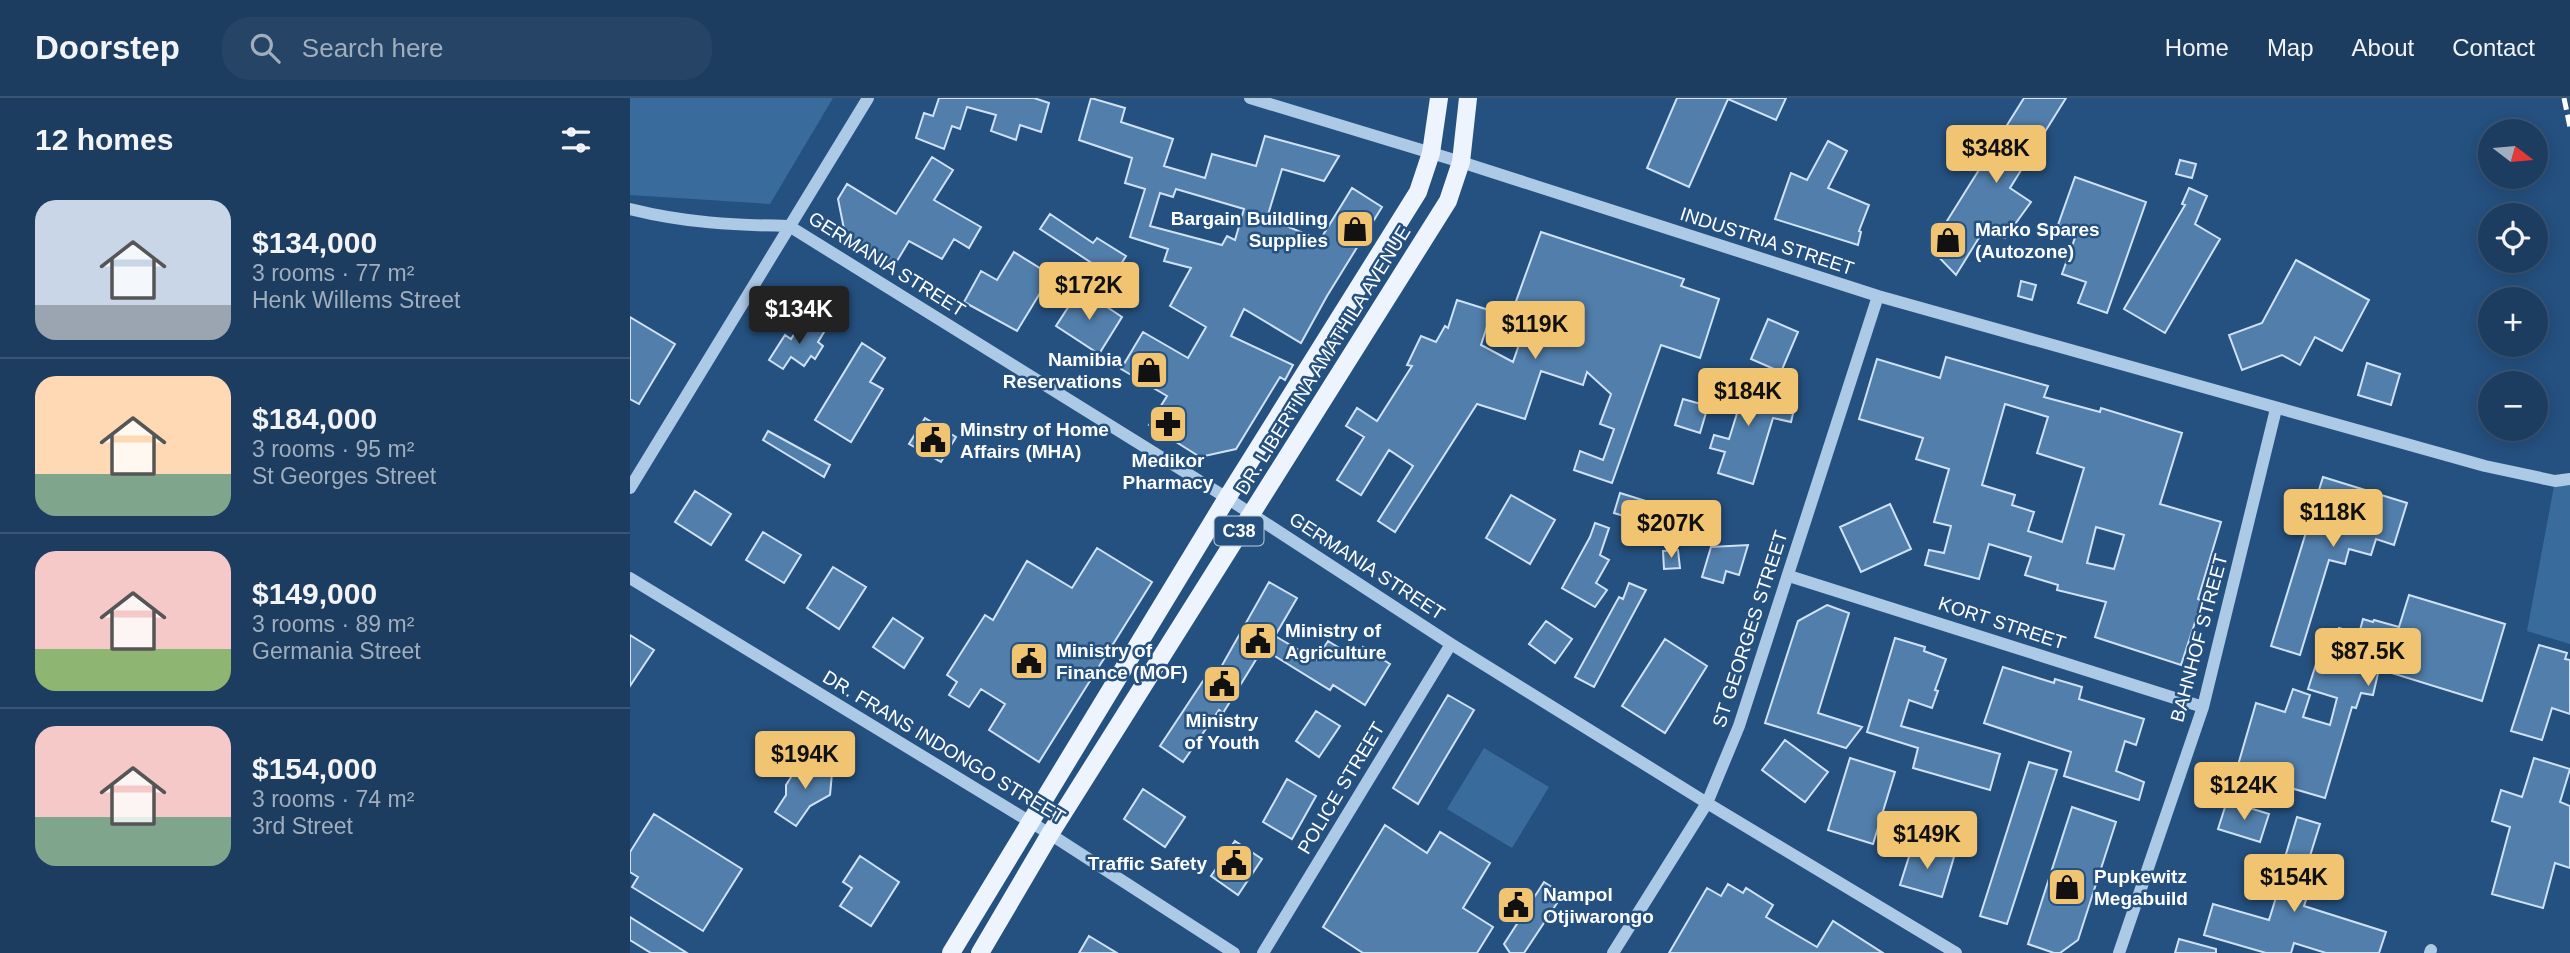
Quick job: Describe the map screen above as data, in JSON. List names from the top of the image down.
{
  "streets": {
    "main road": ["DR. LIBERTINA AMATHILA AVENUE", "C38"],
    "street": [
      "INDUSTRIA STREET",
      "GERMANIA STREET",
      "KORT STREET",
      "ST GEORGES STREET",
      "BAHNHOF STREET",
      "DR. FRANS INDONGO STREET",
      "POLICE STREET"
    ]
  },
  "crossings": [
    ["INDUSTRIA STREET", "DR. LIBERTINA AMATHILA AVENUE"],
    ["INDUSTRIA STREET", "ST GEORGES STREET"],
    ["INDUSTRIA STREET", "BAHNHOF STREET"],
    ["GERMANIA STREET", "DR. LIBERTINA AMATHILA AVENUE"],
    ["GERMANIA STREET", "ST GEORGES STREET"],
    ["GERMANIA STREET", "POLICE STREET"],
    ["DR. LIBERTINA AMATHILA AVENUE", "DR. FRANS INDONGO STREET"],
    ["KORT STREET", "ST GEORGES STREET"],
    ["KORT STREET", "BAHNHOF STREET"]
  ],
  "places": {
    "shop": [
      "Bargain Buildling Supplies",
      "Marko Spares (Autozone)",
      "Namibia Reservations",
      "Pupkewitz Megabuild"
    ],
    "pharmacy": ["Medikor Pharmacy"],
    "public building": [
      "Minstry of Home Affairs (MHA)",
      "Ministry of Agriculture",
      "Ministry of Finance (MOF)",
      "Ministry of Youth",
      "Traffic Safety",
      "Nampol Otjiwarongo"
    ]
  },
  "north": "right",
  "page": {
    "header": "Doorstep",
    "search": "Search here",
    "nav": [
      "Home",
      "Map",
      "About",
      "Contact"
    ],
    "heading": "12 homes",
    "map_buttons": ["+", "−"],
    "price": [
      "$348K",
      "$172K",
      "$134K",
      "$119K",
      "$184K",
      "$118K",
      "$207K",
      "$87.5K",
      "$194K",
      "$124K",
      "$149K",
      "$154K"
    ],
    "list": [
      {
        "name": "$134,000",
        "note": "3 rooms · 77 m² · Henk Willems Street"
      },
      {
        "name": "$184,000",
        "note": "3 rooms · 95 m² · St Georges Street"
      },
      {
        "name": "$149,000",
        "note": "3 rooms · 89 m² · Germania Street"
      },
      {
        "name": "$154,000",
        "note": "3 rooms · 74 m² · 3rd Street"
      }
    ]
  }
}
